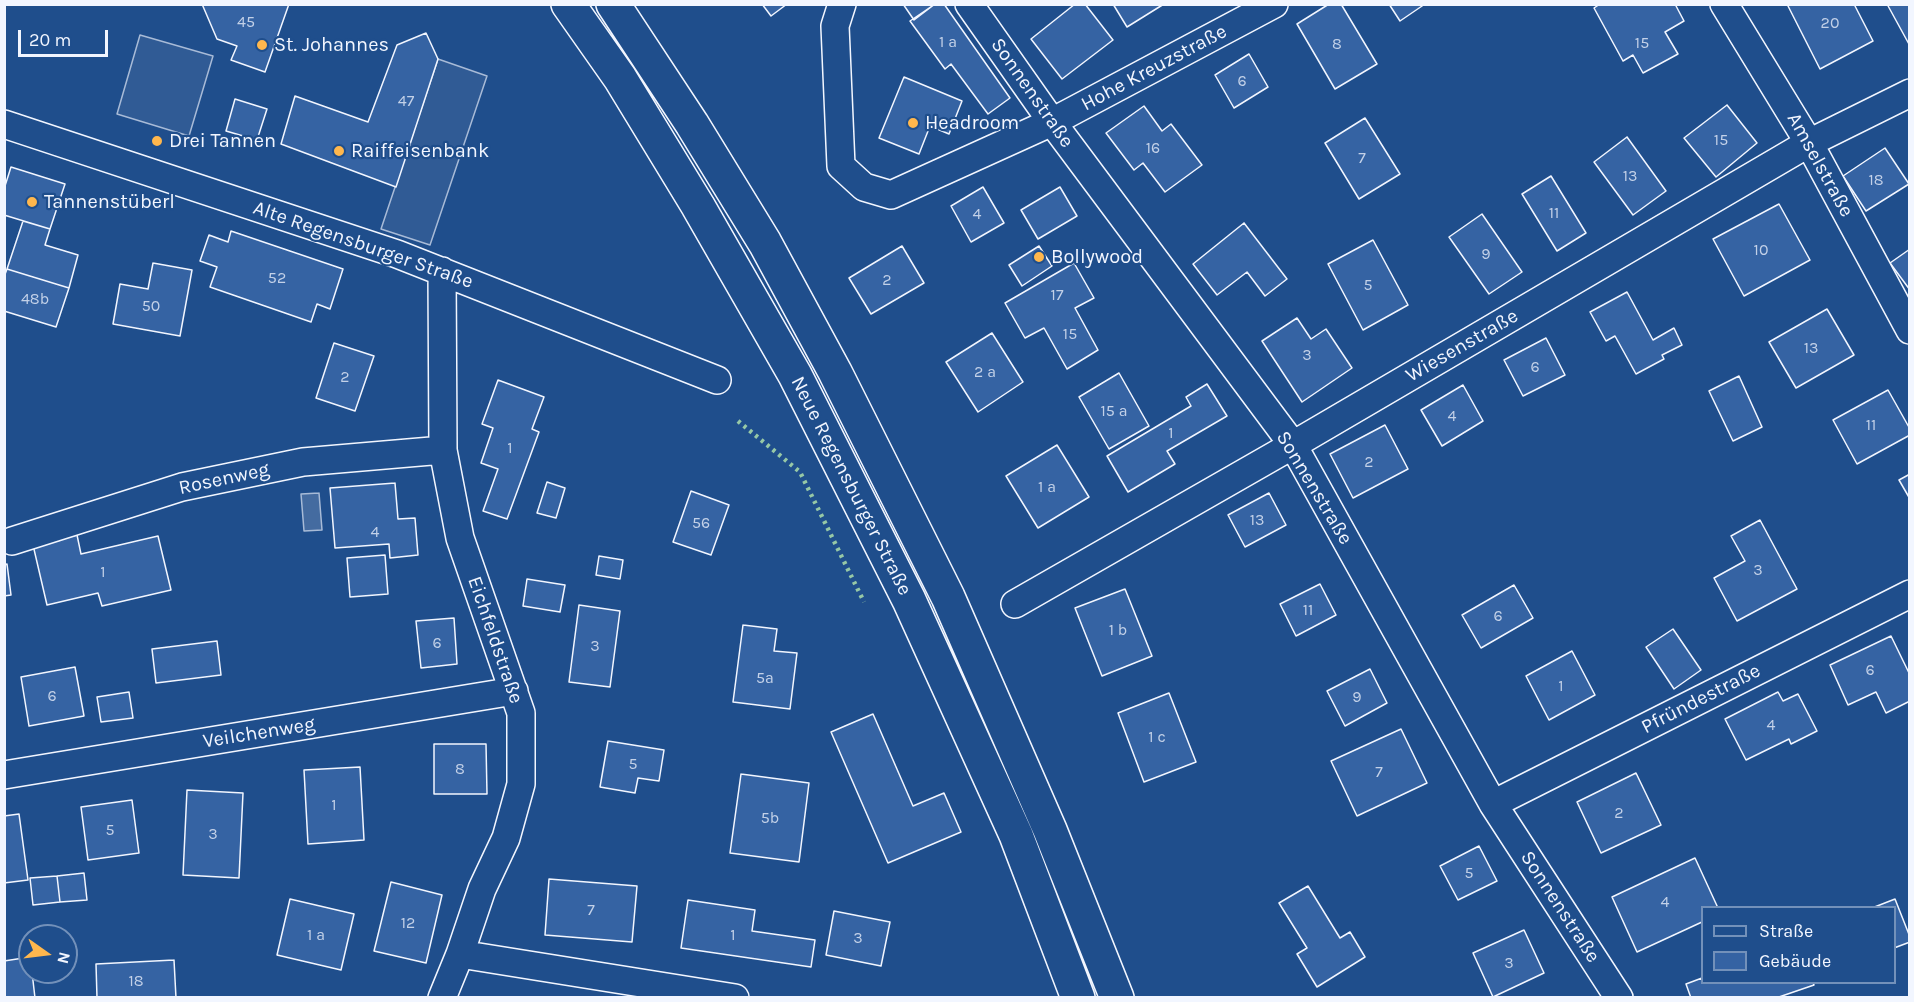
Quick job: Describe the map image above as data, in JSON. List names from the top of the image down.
{
  "streets": {
    "highway": ["Neue Regensburger Straße"],
    "street": [
      "Hohe Kreuzstraße",
      "Sonnenstraße",
      "Amselstraße",
      "Alte Regensburger Straße",
      "Wiesenstraße",
      "Rosenweg",
      "Eichfeldstraße",
      "Pfründestraße",
      "Veilchenweg"
    ]
  },
  "crossings": [
    ["Hohe Kreuzstraße", "Sonnenstraße"],
    ["Sonnenstraße", "Wiesenstraße"],
    ["Sonnenstraße", "Pfründestraße"],
    ["Amselstraße", "Wiesenstraße"],
    ["Alte Regensburger Straße", "Eichfeldstraße"],
    ["Rosenweg", "Eichfeldstraße"],
    ["Eichfeldstraße", "Veilchenweg"]
  ],
  "places": [
    "St. Johannes",
    "Headroom",
    "Drei Tannen",
    "Raiffeisenbank",
    "Tannenstüberl",
    "Bollywood"
  ],
  "house_numbers": [
    "45",
    "20",
    "1 a",
    "15",
    "8",
    "6",
    "47",
    "15",
    "16",
    "7",
    "13",
    "18",
    "11",
    "4",
    "10",
    "9",
    "52",
    "2",
    "5",
    "17",
    "48b",
    "50",
    "15",
    "13",
    "3",
    "6",
    "2 a",
    "2",
    "15 a",
    "4",
    "11",
    "1",
    "1",
    "2",
    "1 a",
    "13",
    "56",
    "4",
    "3",
    "1",
    "11",
    "6",
    "1 b",
    "6",
    "3",
    "6",
    "5a",
    "1",
    "6",
    "9",
    "4",
    "1 c",
    "5",
    "8",
    "7",
    "1",
    "2",
    "5b",
    "5",
    "3",
    "5",
    "4",
    "7",
    "12",
    "1 a",
    "1",
    "3",
    "3",
    "18"
  ],
  "legend": ["Straße", "Gebäude"],
  "scale_bar": "20 m",
  "north": "right"
}
